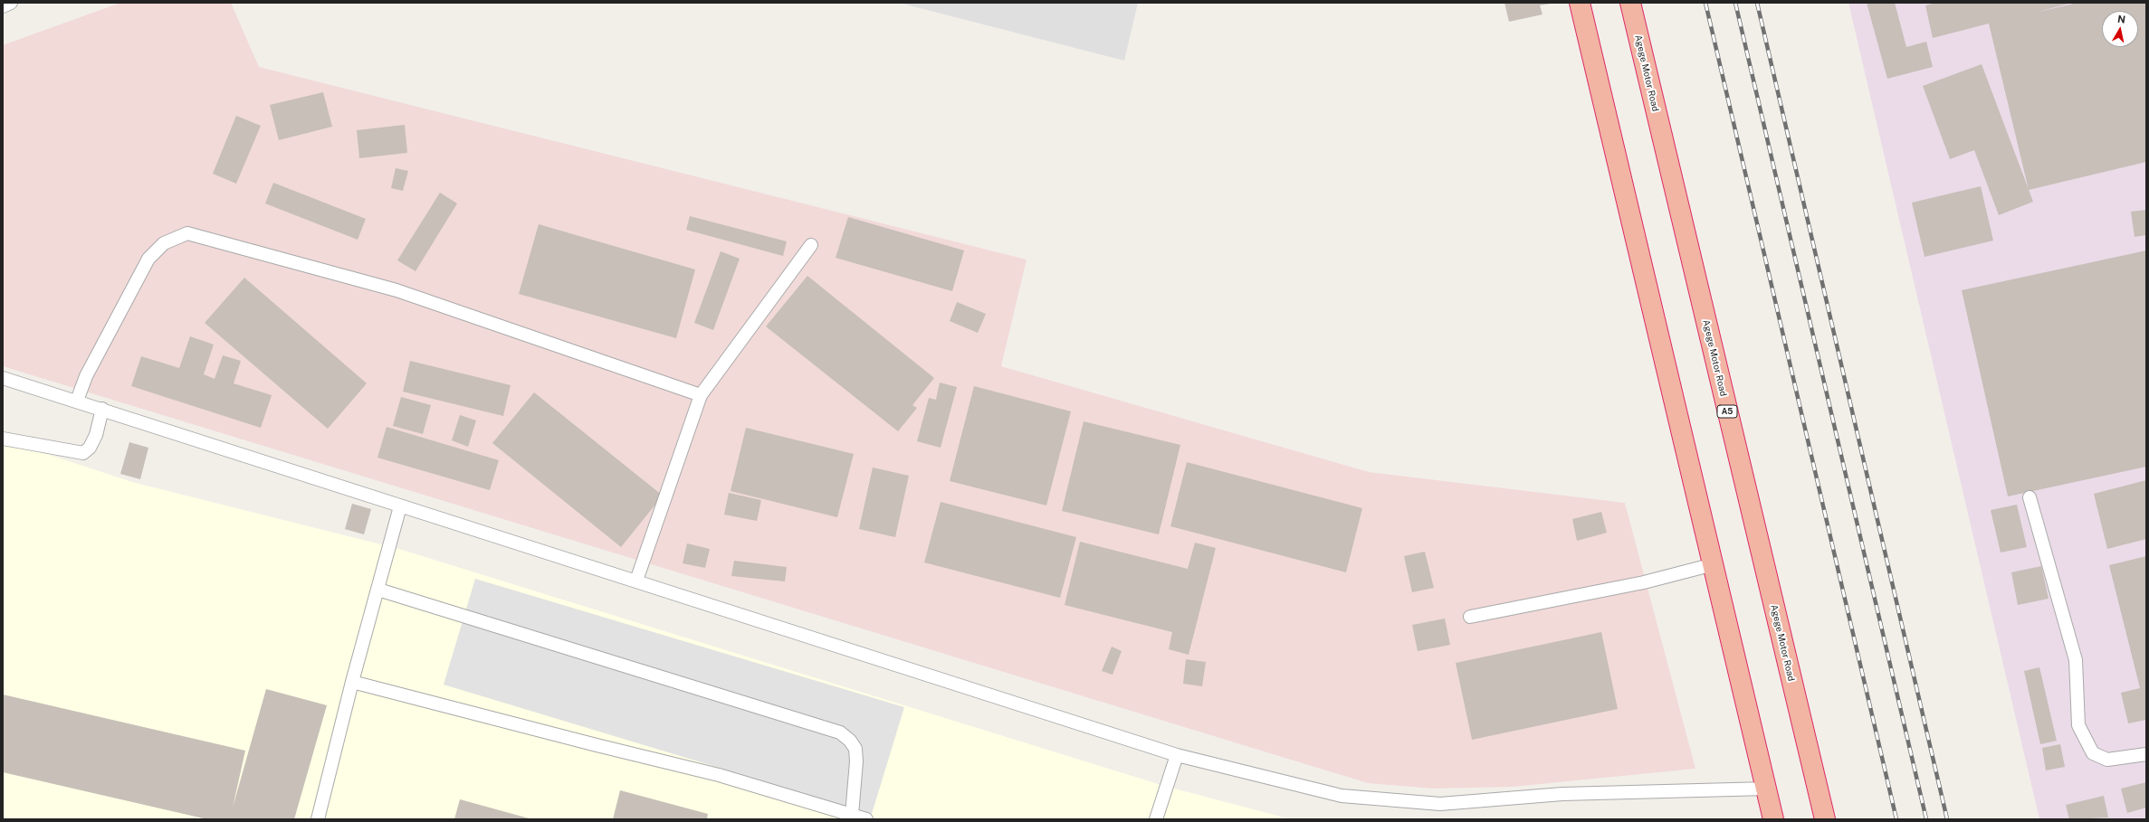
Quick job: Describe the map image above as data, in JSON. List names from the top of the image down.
{
  "streets": {
    "highway": ["Agege Motor Road", "A5"]
  },
  "north": "top"
}
